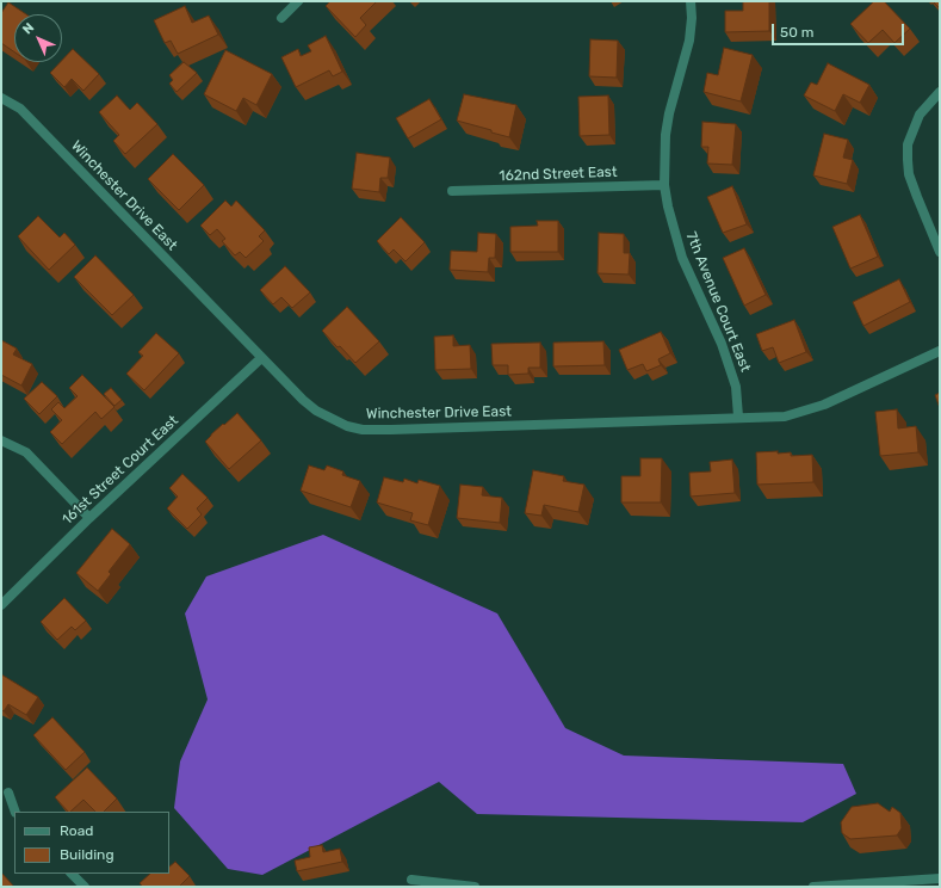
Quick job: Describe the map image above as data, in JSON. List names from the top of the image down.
{
  "streets": {
    "street": [
      "162nd Street East",
      "Winchester Drive East",
      "7th Avenue Court East",
      "161st Street Court East"
    ]
  },
  "crossings": [
    ["162nd Street East", "7th Avenue Court East"],
    ["Winchester Drive East", "7th Avenue Court East"],
    ["Winchester Drive East", "161st Street Court East"]
  ],
  "legend": ["Road", "Building"],
  "scale_bar": "50 m",
  "north": "top left"
}
